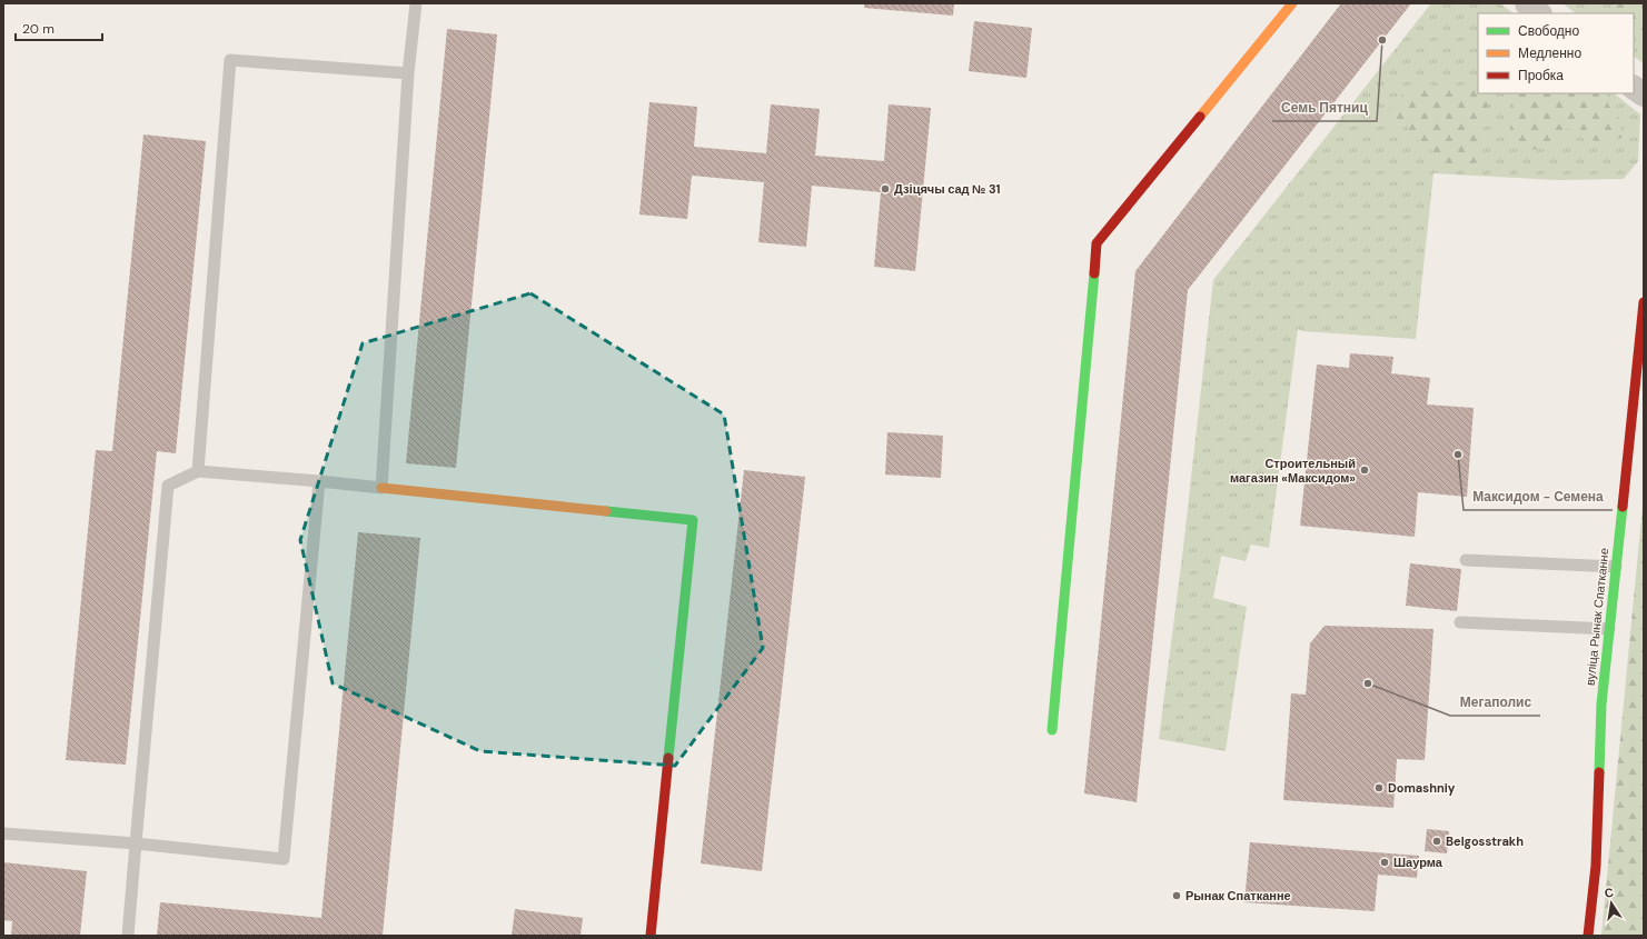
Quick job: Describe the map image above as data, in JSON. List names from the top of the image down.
{
  "streets": {
    "street": ["вуліца Рынак Спатканне"]
  },
  "places": [
    "Семь Пятниц",
    "Дзіцячы сад № 31",
    "Максидом - Семена",
    "Строительный магазин «Максидом»",
    "Мегаполис",
    "Domashniy",
    "Belgosstrakh",
    "Шаурма",
    "Рынак Спатканне"
  ],
  "legend": ["Свободно", "Медленно", "Пробка"],
  "scale_bar": "20 m",
  "north": "top"
}
